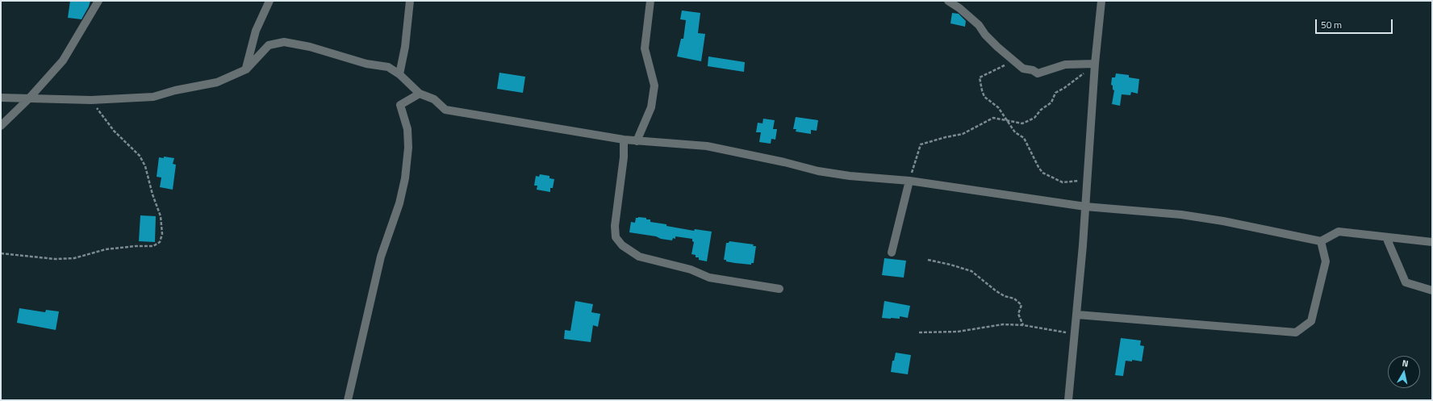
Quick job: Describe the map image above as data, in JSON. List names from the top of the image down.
{
  "scale_bar": "50 m",
  "north": "top"
}
